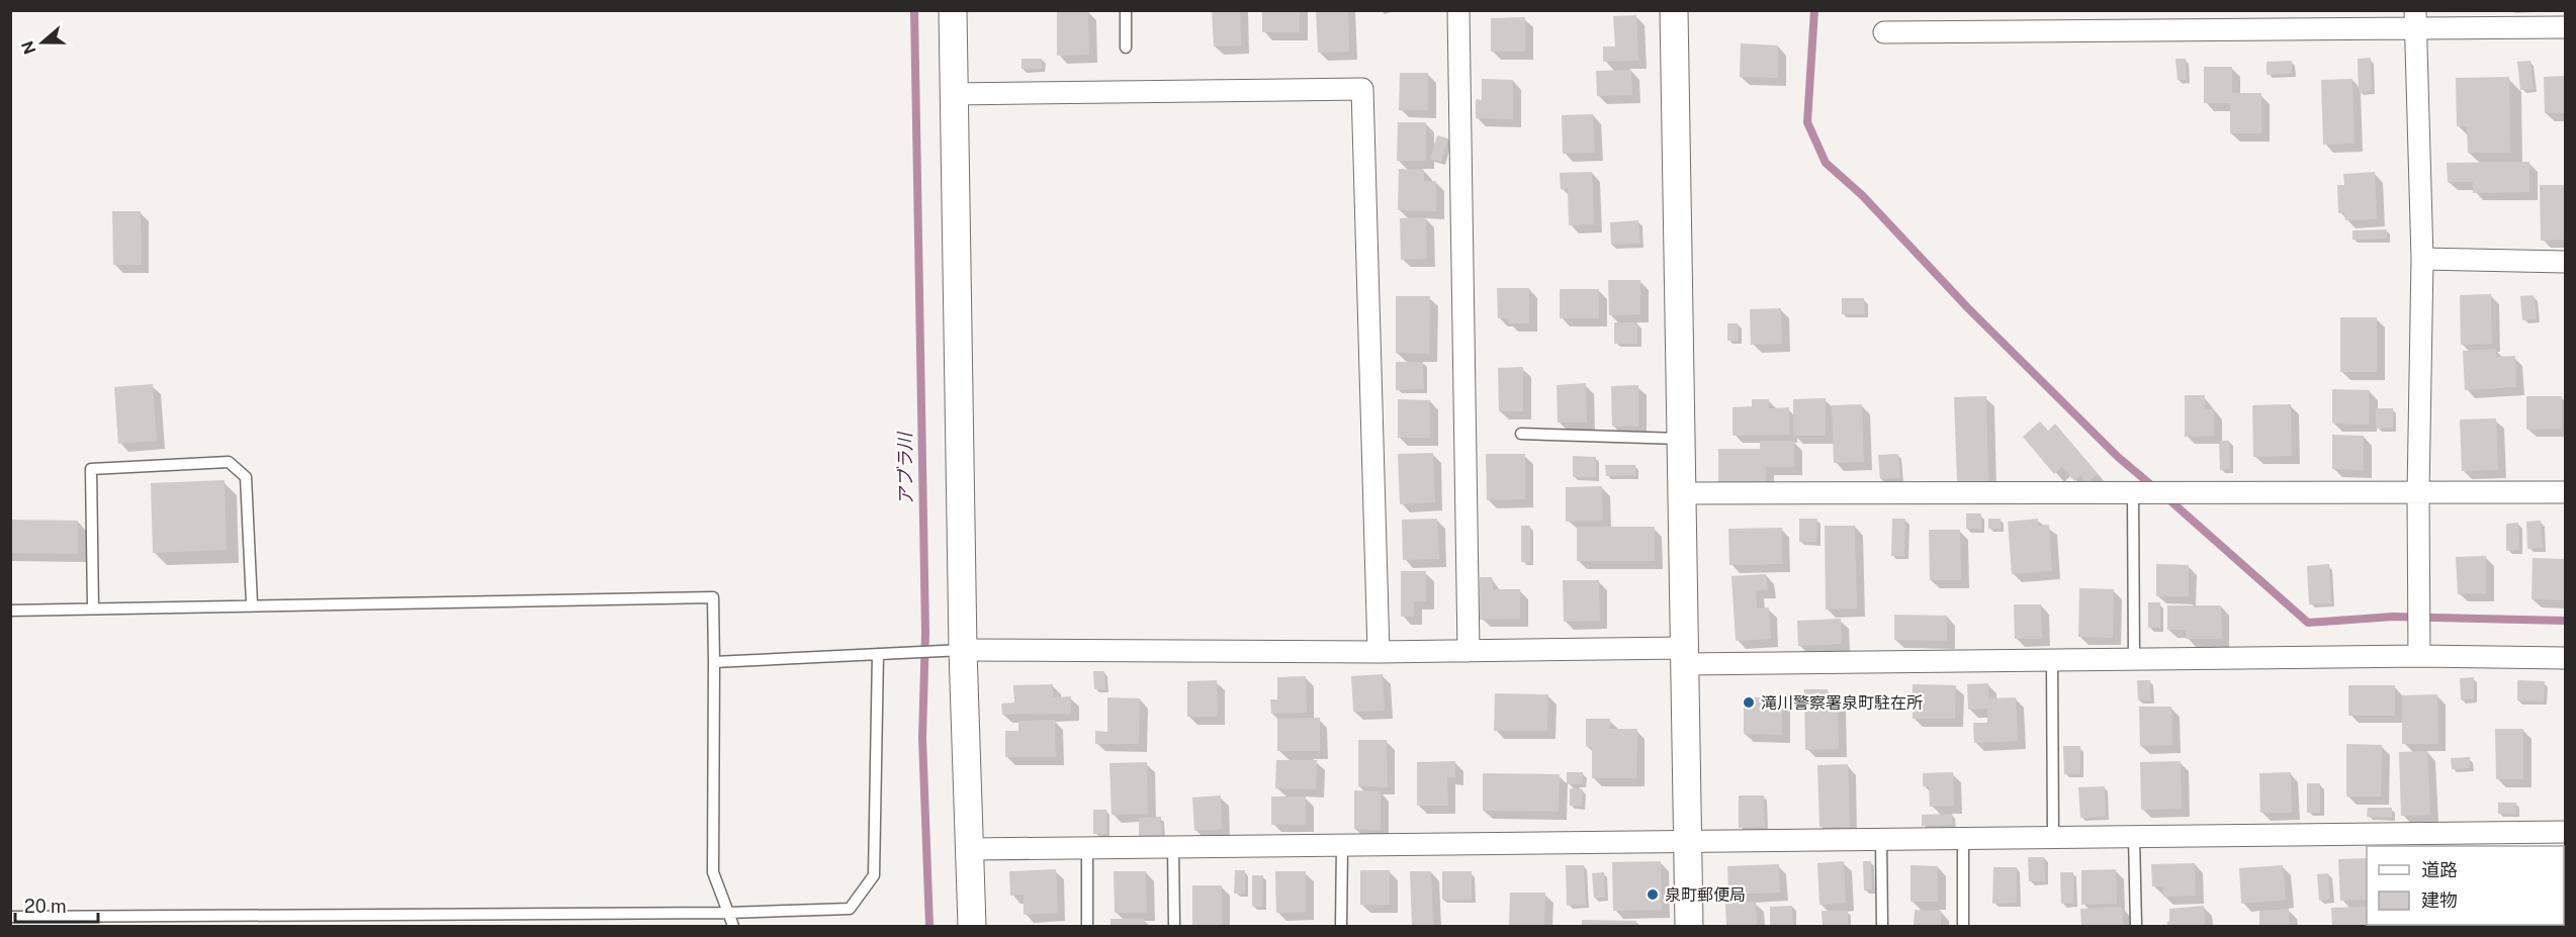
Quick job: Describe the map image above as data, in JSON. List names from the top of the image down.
{
  "water": ["アブラ川"],
  "places": ["滝川警察署泉町駐在所", "泉町郵便局"],
  "legend": ["道路", "建物"],
  "scale_bar": "20 m",
  "north": "left"
}
